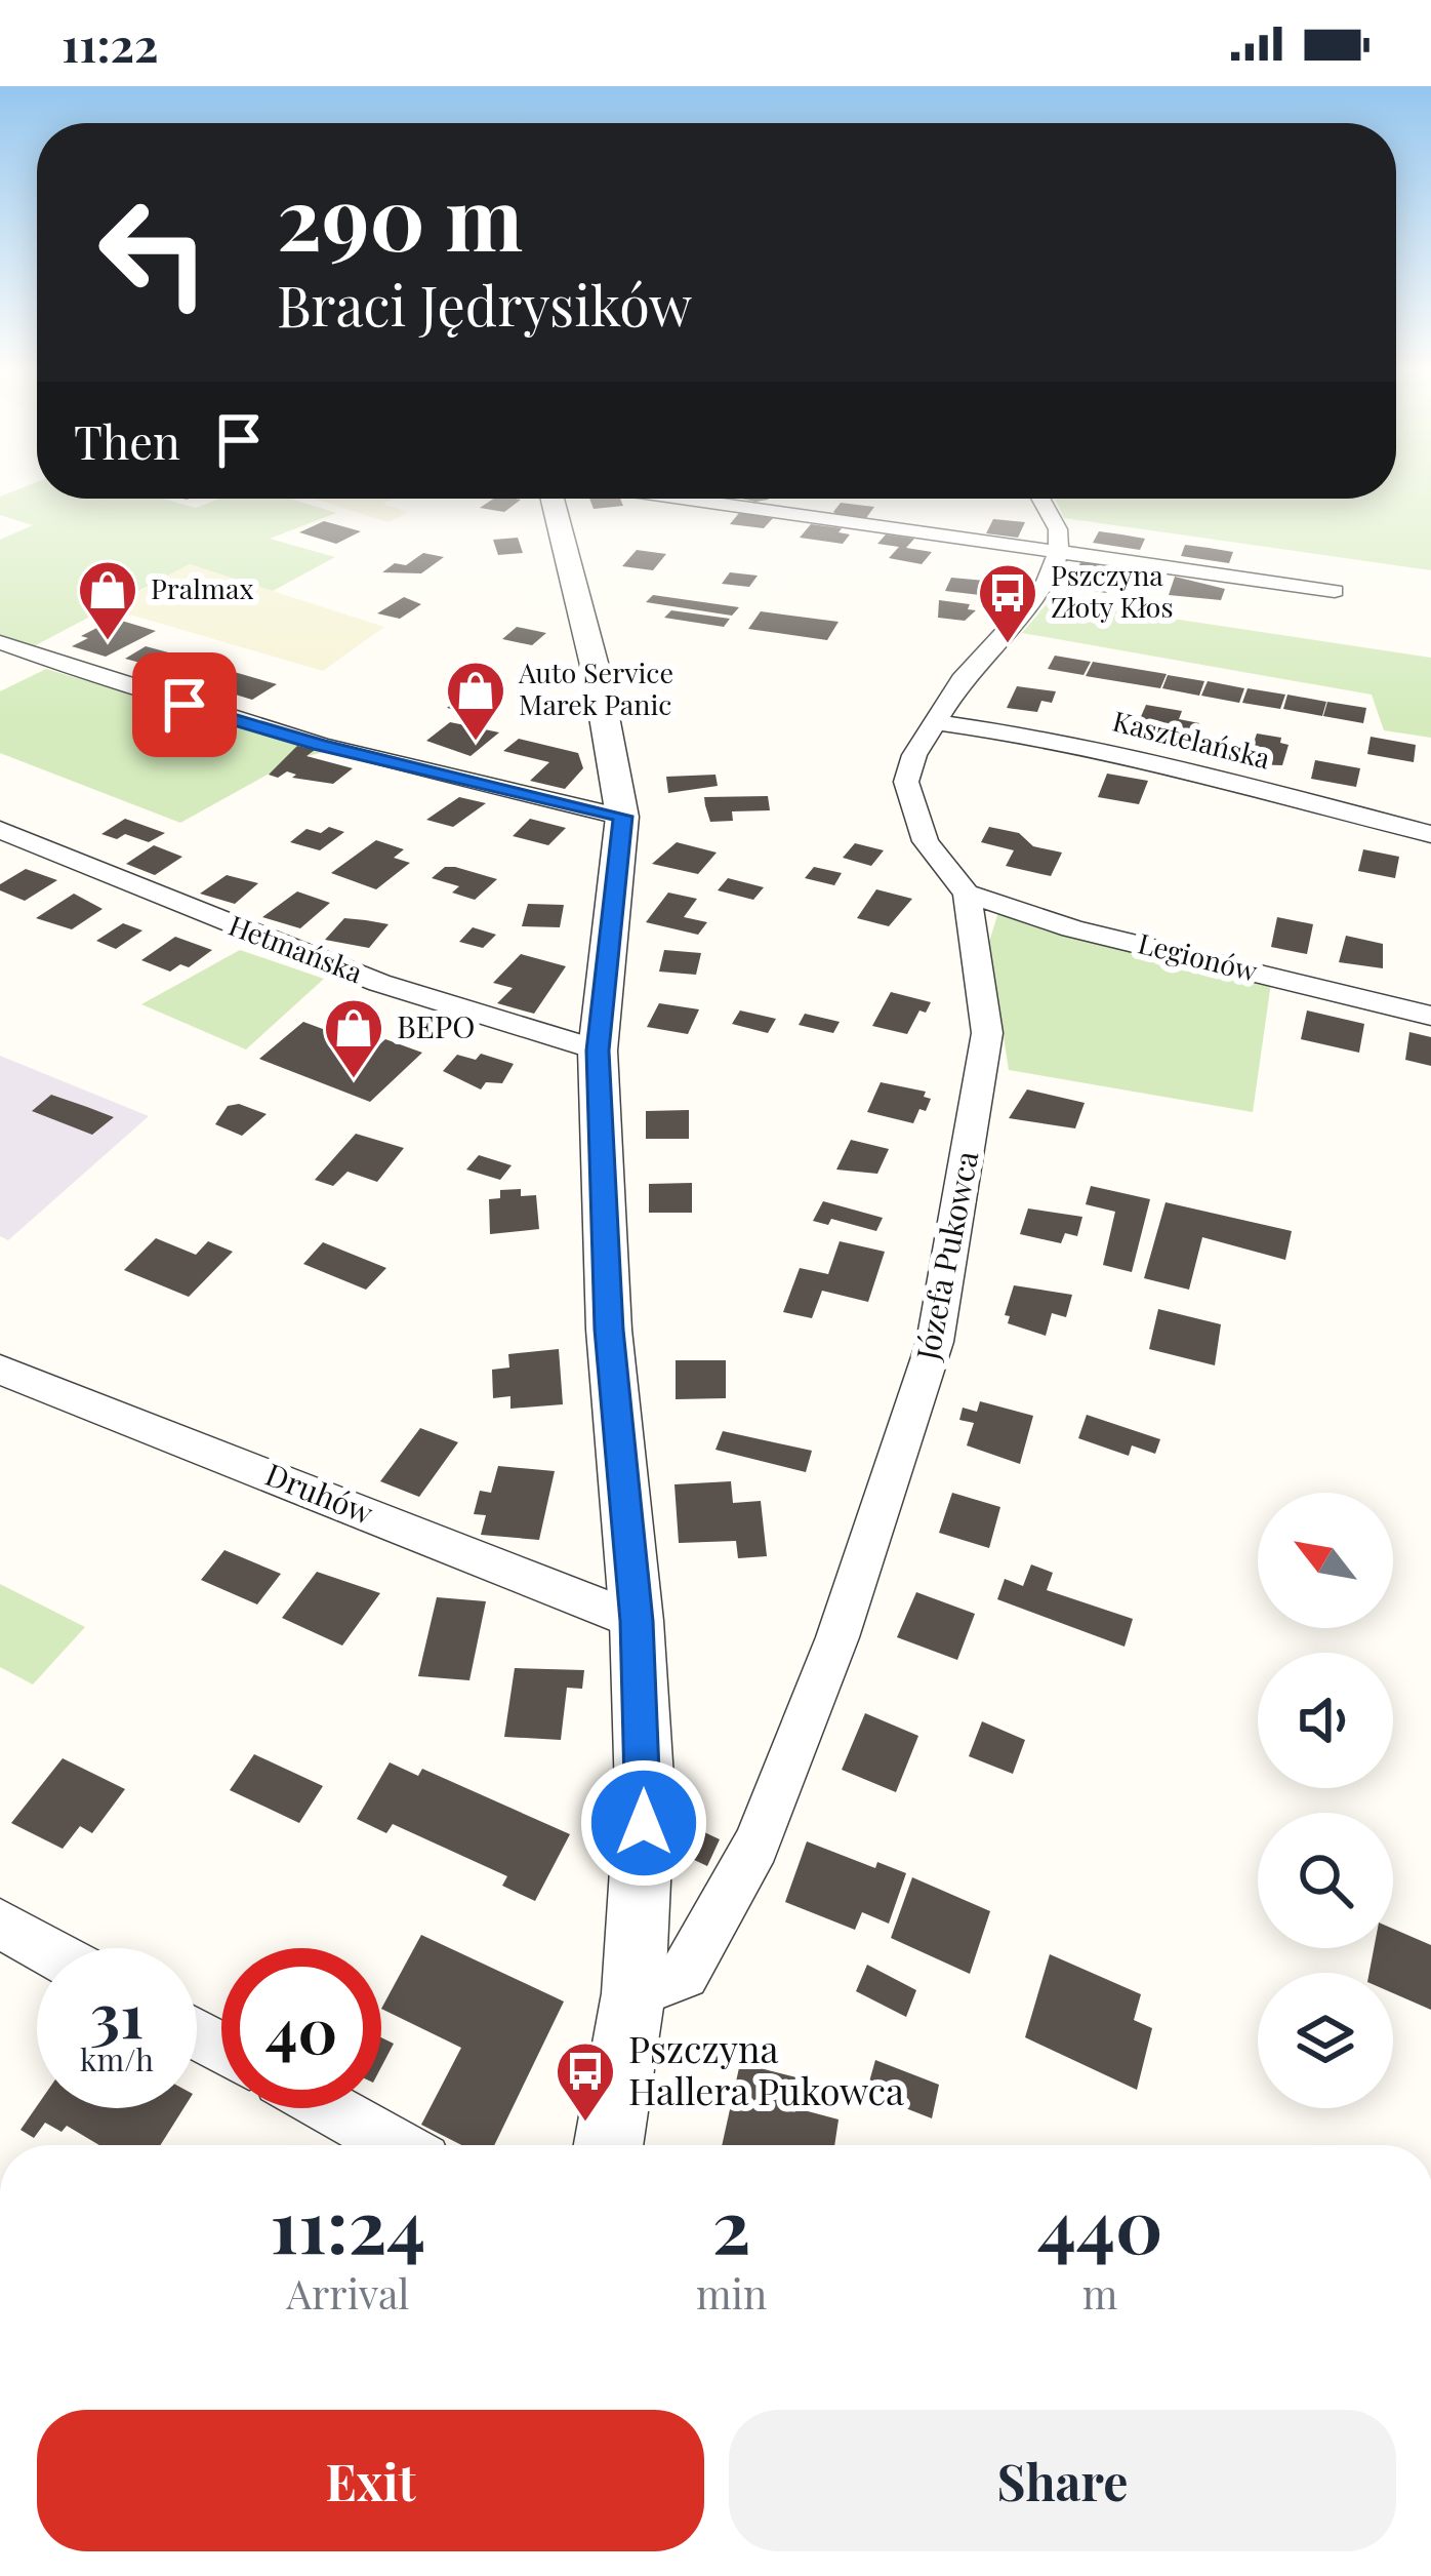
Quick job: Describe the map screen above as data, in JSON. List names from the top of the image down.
{
  "streets": {
    "street": [
      "Kasztelańska",
      "Hetmańska",
      "Legionów",
      "Józefa Pukowca",
      "Druhów"
    ]
  },
  "crossings": [
    ["Kasztelańska", "Józefa Pukowca"],
    ["Legionów", "Józefa Pukowca"]
  ],
  "places": {
    "shop": ["Pralmax", "Auto Service Marek Panic", "BEPO"],
    "bus stop": ["Pszczyna Złoty Kłos", "Pszczyna Hallera Pukowca"]
  },
  "north": "top left",
  "page": {
    "status": "11:22",
    "turn": ["290 m", "Braci Jędrysików"],
    "then": "Then",
    "speed": "31 km/h",
    "limit": "40",
    "eta": [
      "11:24",
      "Arrival",
      "2",
      "min",
      "440",
      "m"
    ],
    "buttons": ["Exit", "Share"]
  }
}
